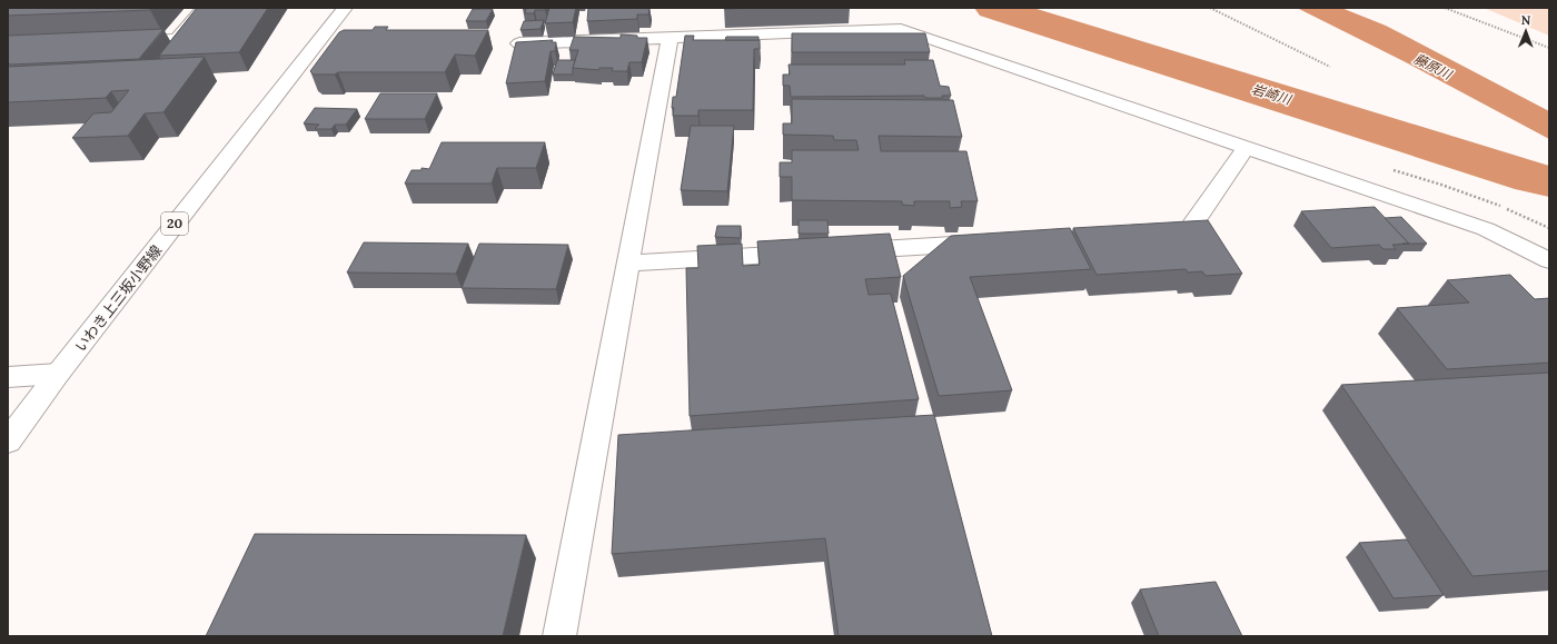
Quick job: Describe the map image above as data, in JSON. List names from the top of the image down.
{
  "streets": {
    "street": ["20", "いわき上三坂小野線"]
  },
  "water": ["藤原川", "岩崎川"],
  "north": "top"
}
